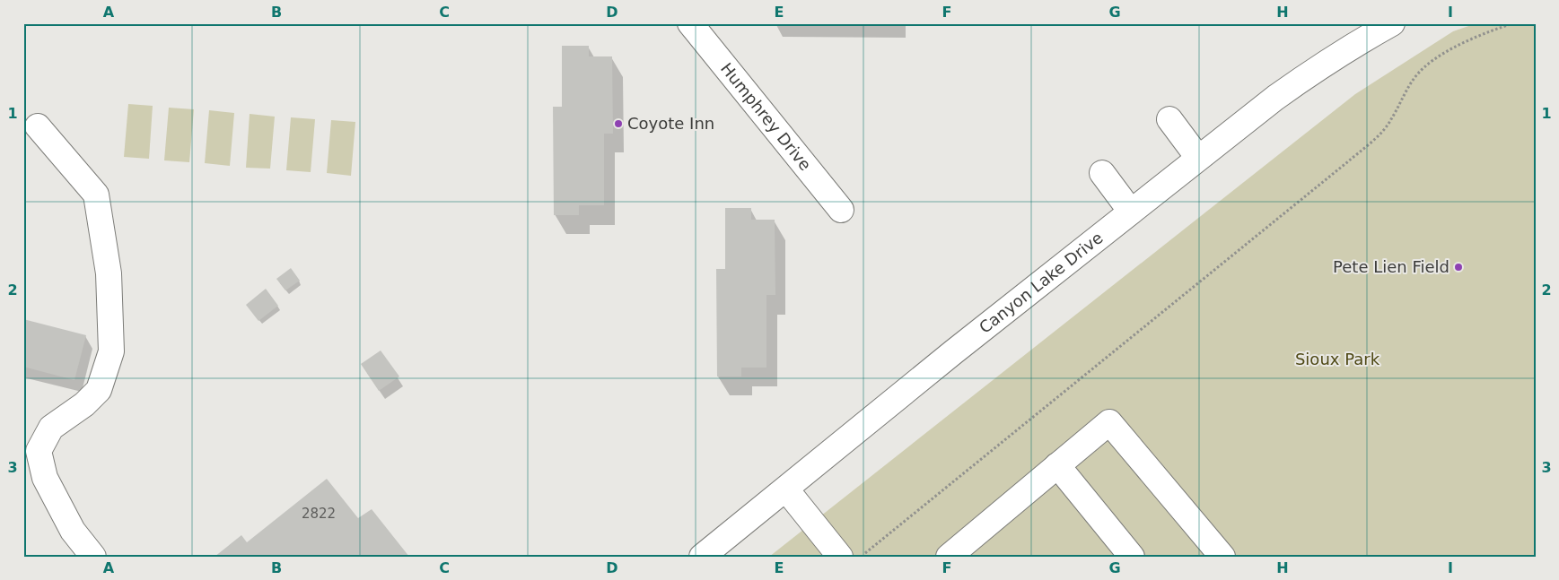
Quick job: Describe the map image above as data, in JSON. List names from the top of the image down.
{
  "streets": {
    "street": ["Humphrey Drive", "Canyon Lake Drive"]
  },
  "parks": ["Sioux Park"],
  "places": ["Coyote Inn", "Pete Lien Field"],
  "house_numbers": ["2822"],
  "grid": {
    "columns": [
      "A",
      "B",
      "C",
      "D",
      "E",
      "F",
      "G",
      "H",
      "I"
    ],
    "rows": ["1", "2", "3"]
  }
}
